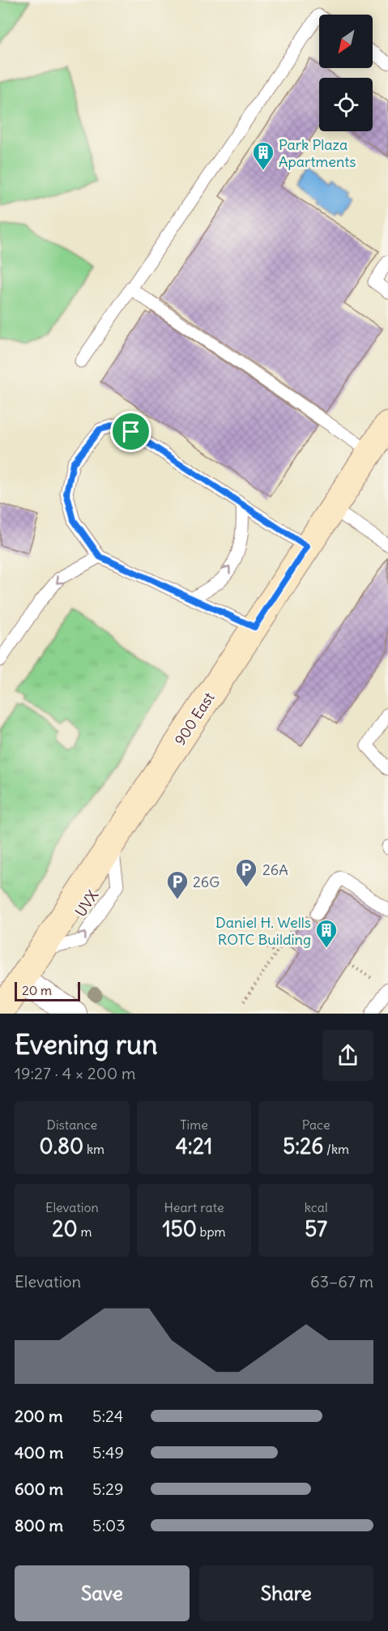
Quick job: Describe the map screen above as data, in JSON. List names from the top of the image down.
{
  "streets": {
    "main road": ["900 East"]
  },
  "places": {
    "building": ["Park Plaza Apartments", "Daniel H. Wells ROTC Building"],
    "parking": ["26A", "26G"]
  },
  "scale_bar": "20 m",
  "north": "bottom left",
  "page": {
    "scale": "20 m",
    "heading": ["Evening run", "19:27 · 4 × 200 m"],
    "stats": [
      ["Distance", "0.80 km"],
      ["Time", "4:21"],
      ["Pace", "5:26 /km"],
      ["Elevation", "20 m"],
      ["Heart rate", "150 bpm"],
      ["kcal", "57"]
    ],
    "chart": ["Elevation", "63–67 m"],
    "list": [
      {
        "name": "200 m",
        "note": "5:24"
      },
      {
        "name": "400 m",
        "note": "5:49"
      },
      {
        "name": "600 m",
        "note": "5:29"
      },
      {
        "name": "800 m",
        "note": "5:03"
      }
    ],
    "buttons": ["Save", "Share"]
  }
}
